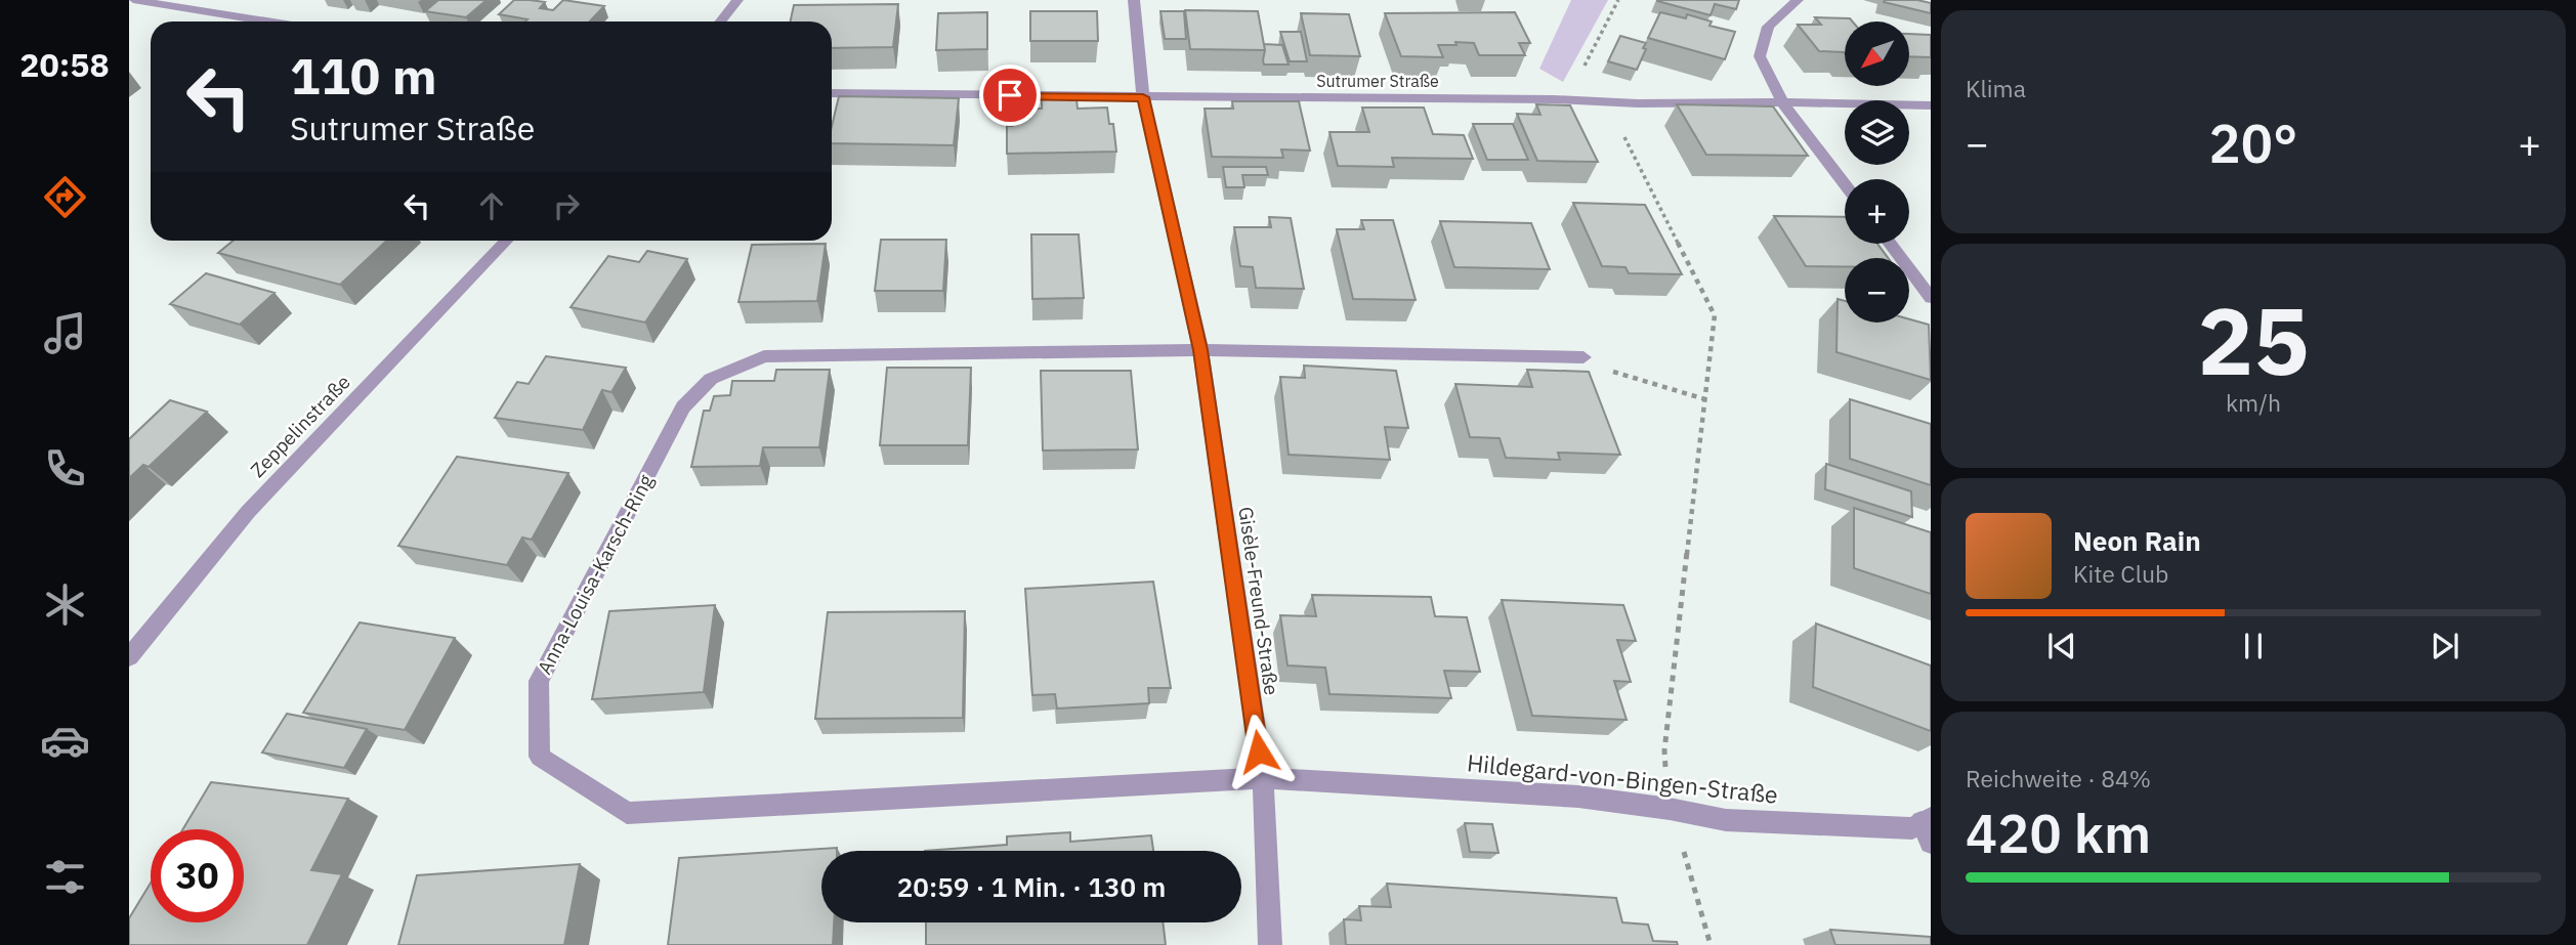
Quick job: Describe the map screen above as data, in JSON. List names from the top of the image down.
{
  "streets": {
    "street": [
      "Sutrumer Straße",
      "Zeppelinstraße",
      "Anna-Louisa-Karsch-Ring",
      "Gisèle-Freund-Straße",
      "Hildegard-von-Bingen-Straße"
    ]
  },
  "crossings": [
    ["Sutrumer Straße", "Gisèle-Freund-Straße"],
    ["Anna-Louisa-Karsch-Ring", "Gisèle-Freund-Straße"],
    ["Anna-Louisa-Karsch-Ring", "Hildegard-von-Bingen-Straße"],
    ["Gisèle-Freund-Straße", "Hildegard-von-Bingen-Straße"]
  ],
  "north": "bottom left",
  "page": {
    "tabs": "20:58",
    "tile": [
      "Klima",
      ["25", "km/h"],
      ["Reichweite · 84%", "420 km"]
    ],
    "map_buttons": ["+", "−"],
    "turn": ["110 m", "Sutrumer Straße"],
    "heat": ["−", "20°", "+"],
    "song": ["Neon Rain", "Kite Club"],
    "limit": "30",
    "trip": "20:59 · 1 Min. · 130 m"
  }
}
